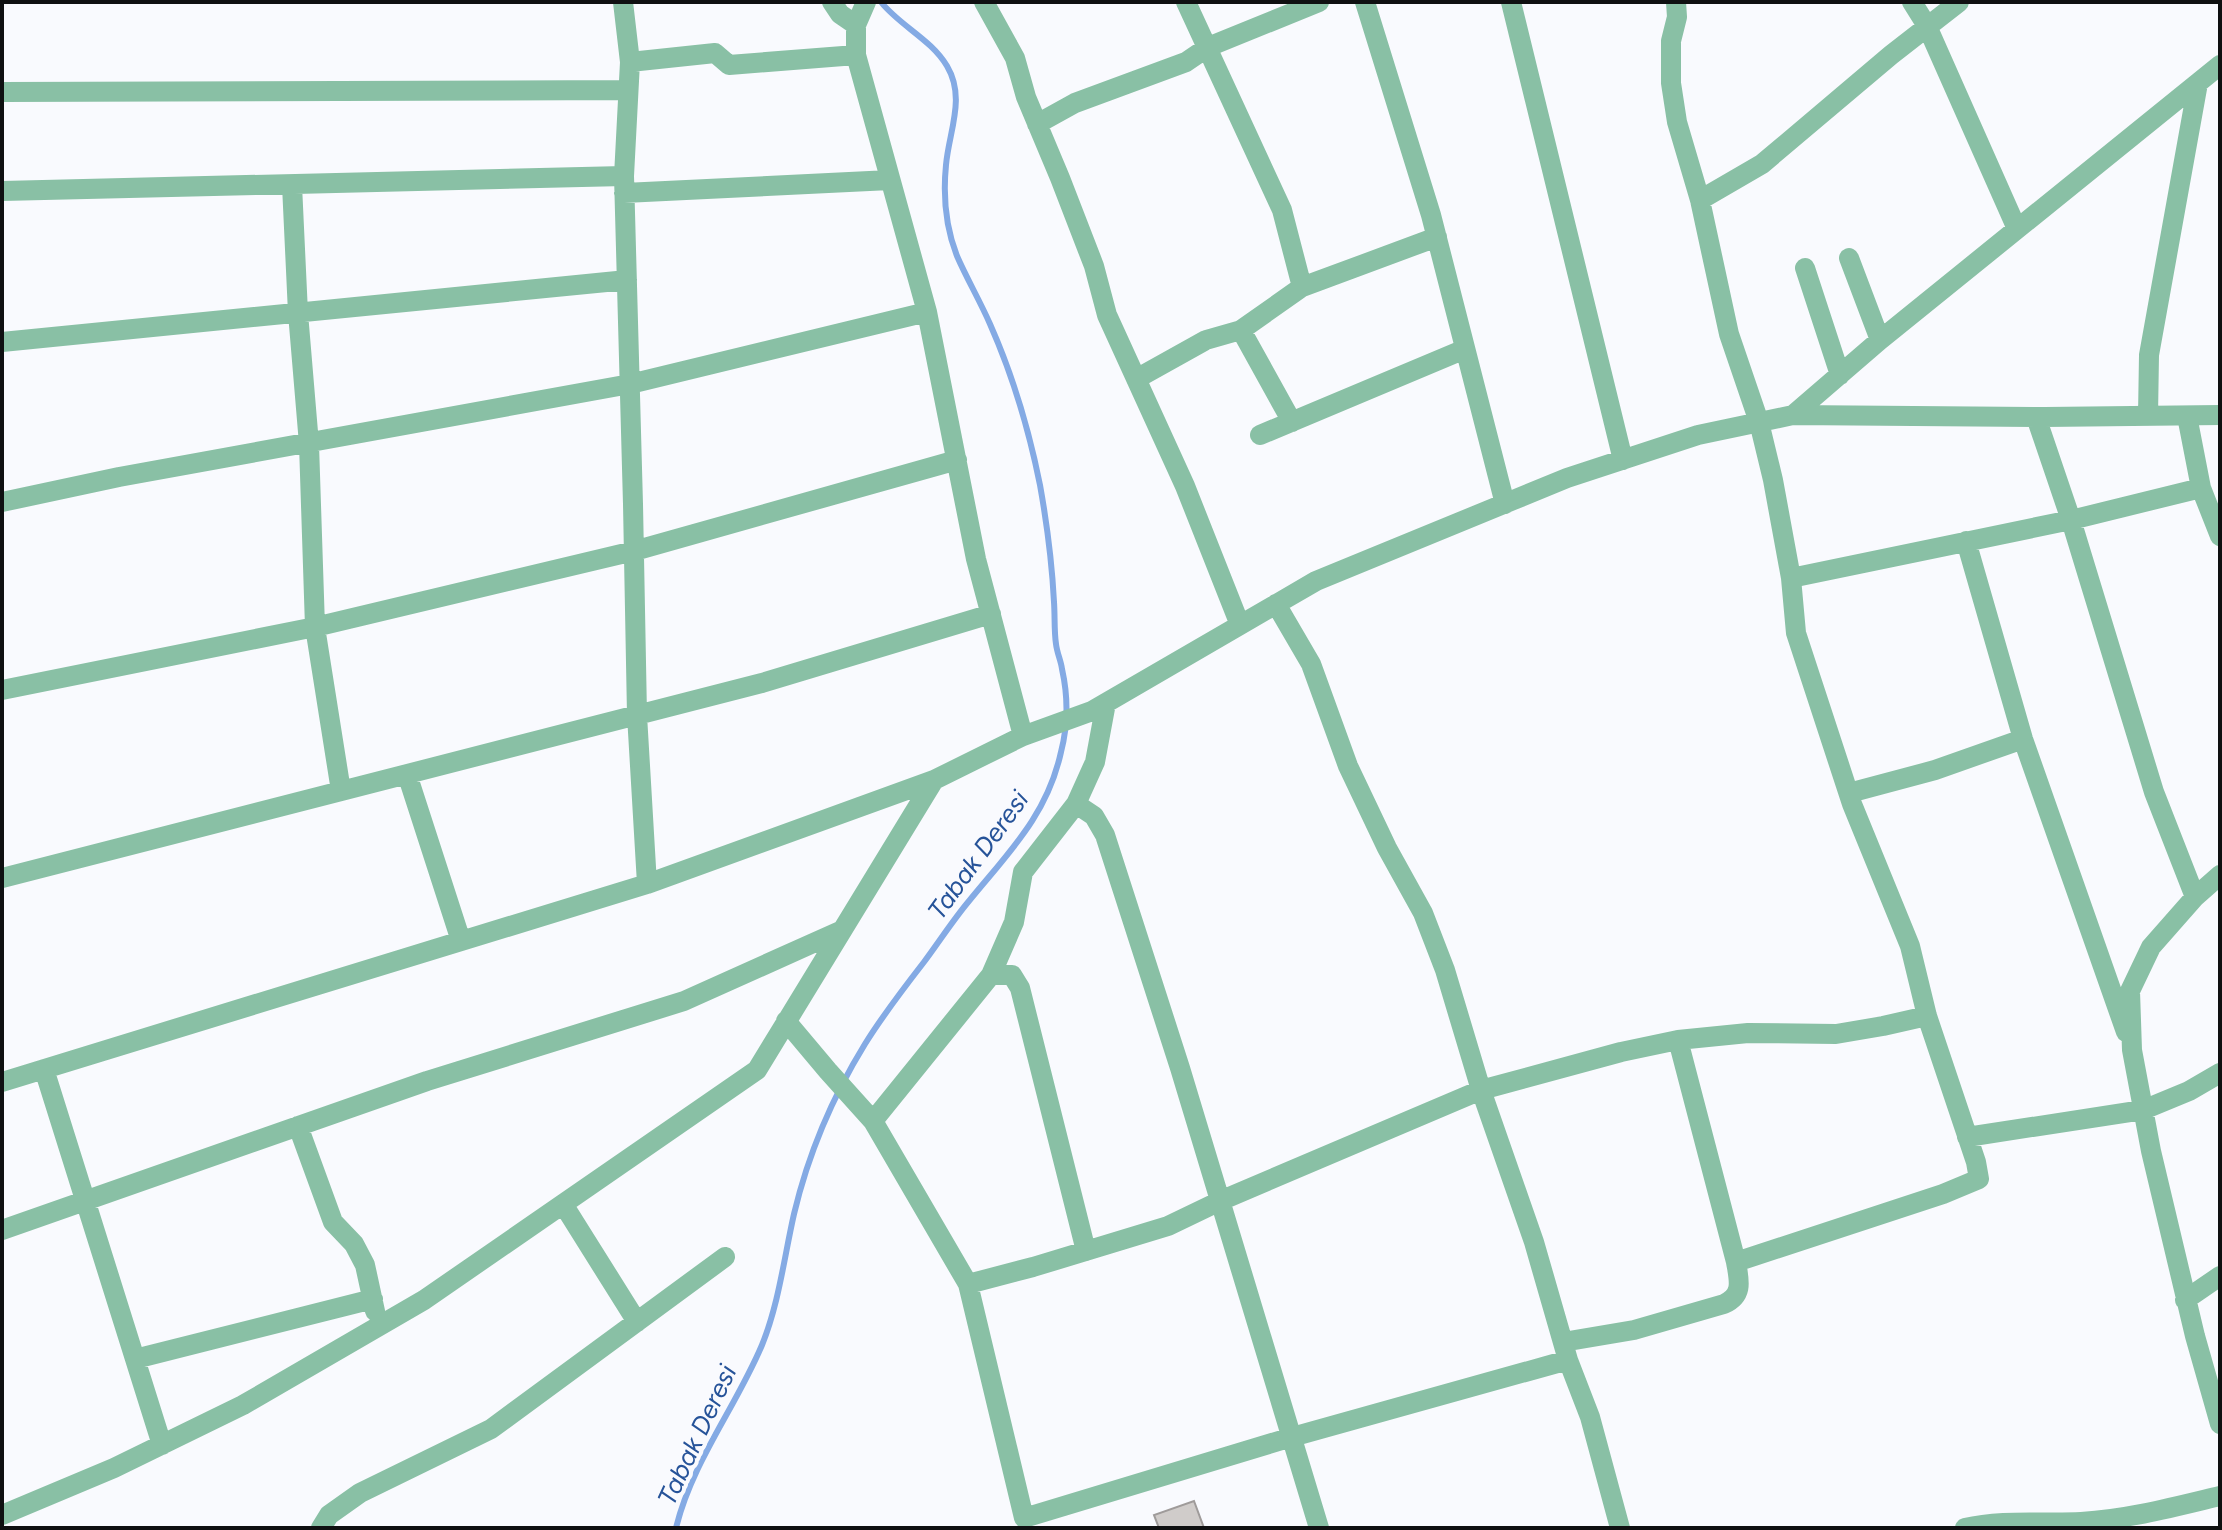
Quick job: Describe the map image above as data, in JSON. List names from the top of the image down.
{
  "water": ["Tabak Deresi"]
}
